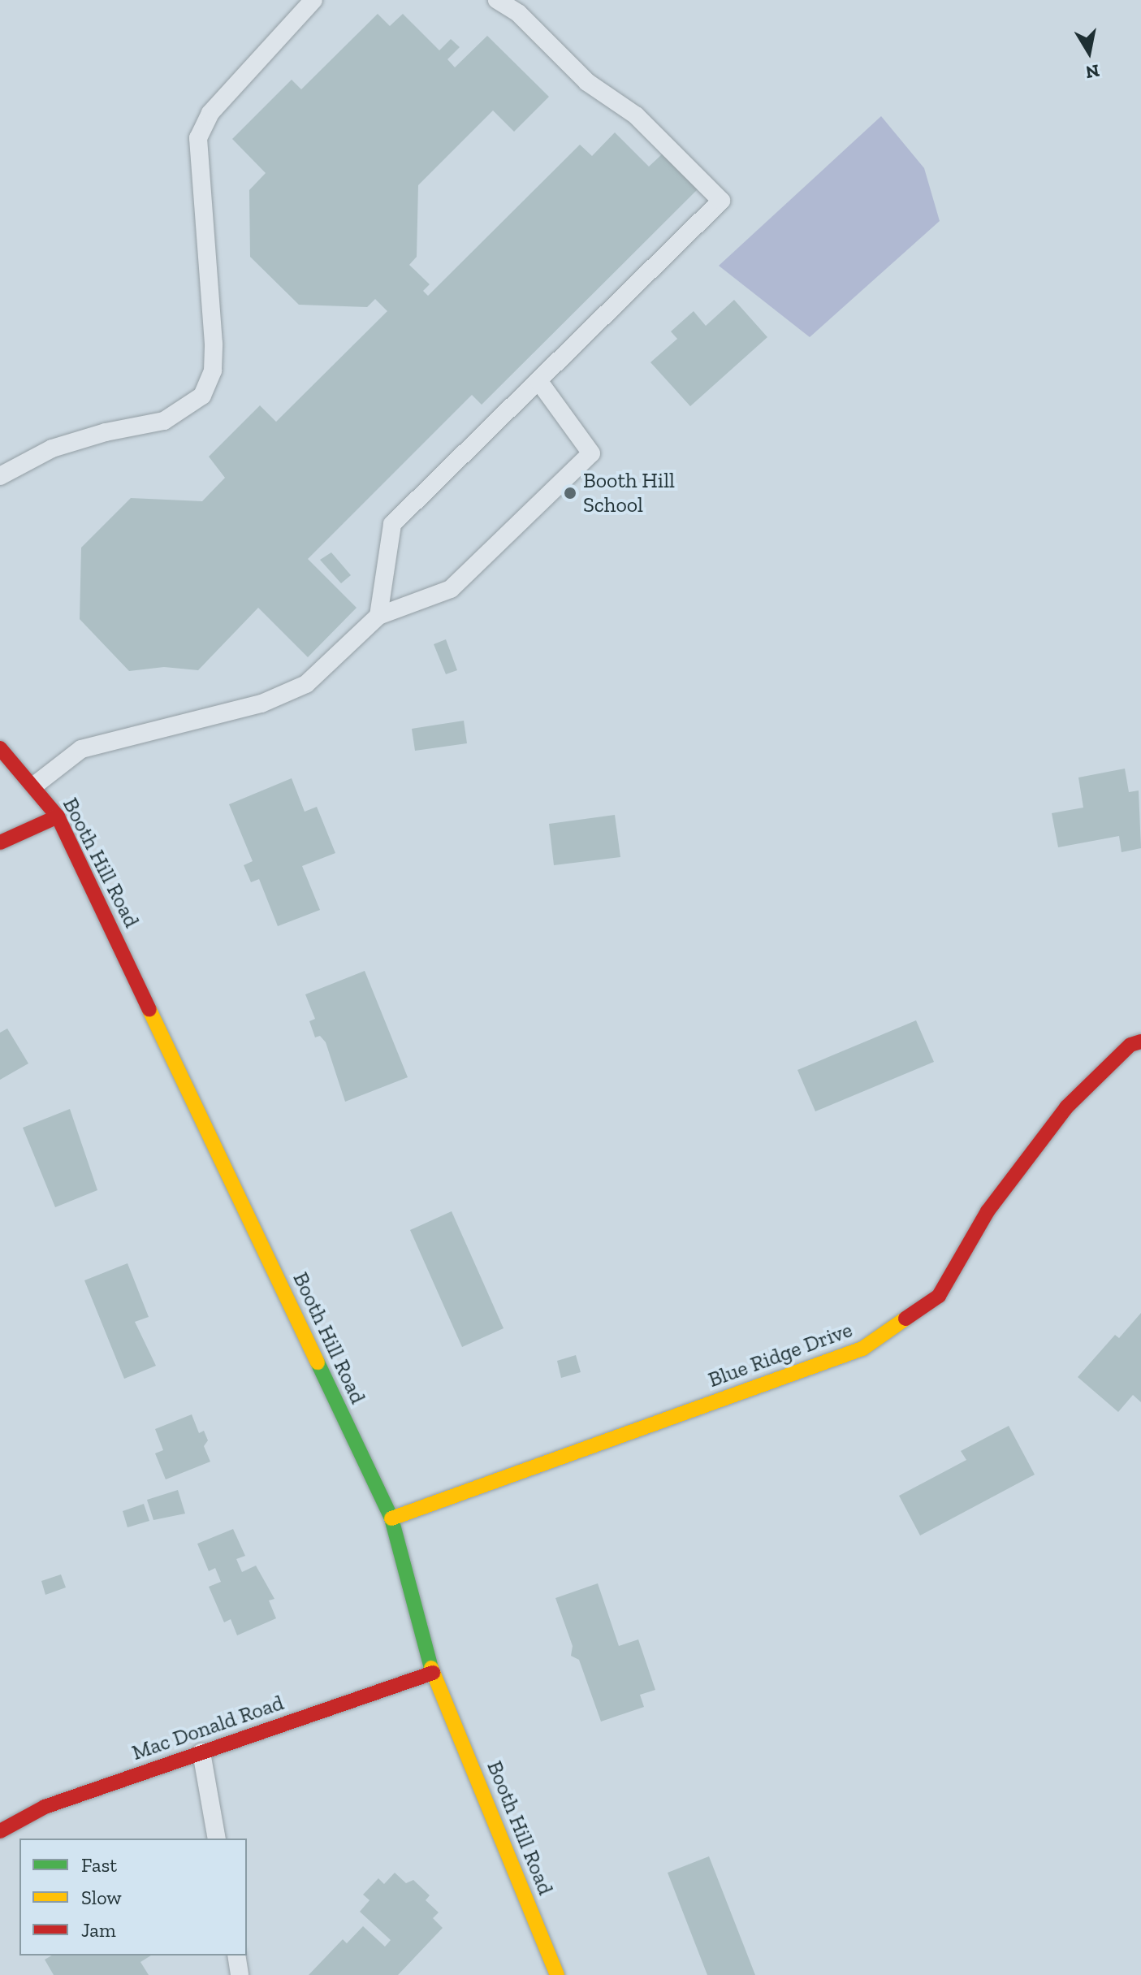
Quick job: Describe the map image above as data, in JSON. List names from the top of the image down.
{
  "streets": {
    "street": ["Booth Hill Road", "Blue Ridge Drive", "Mac Donald Road"]
  },
  "crossings": [
    ["Booth Hill Road", "Blue Ridge Drive"],
    ["Booth Hill Road", "Mac Donald Road"]
  ],
  "places": ["Booth Hill School"],
  "legend": ["Fast", "Slow", "Jam"],
  "north": "bottom"
}
